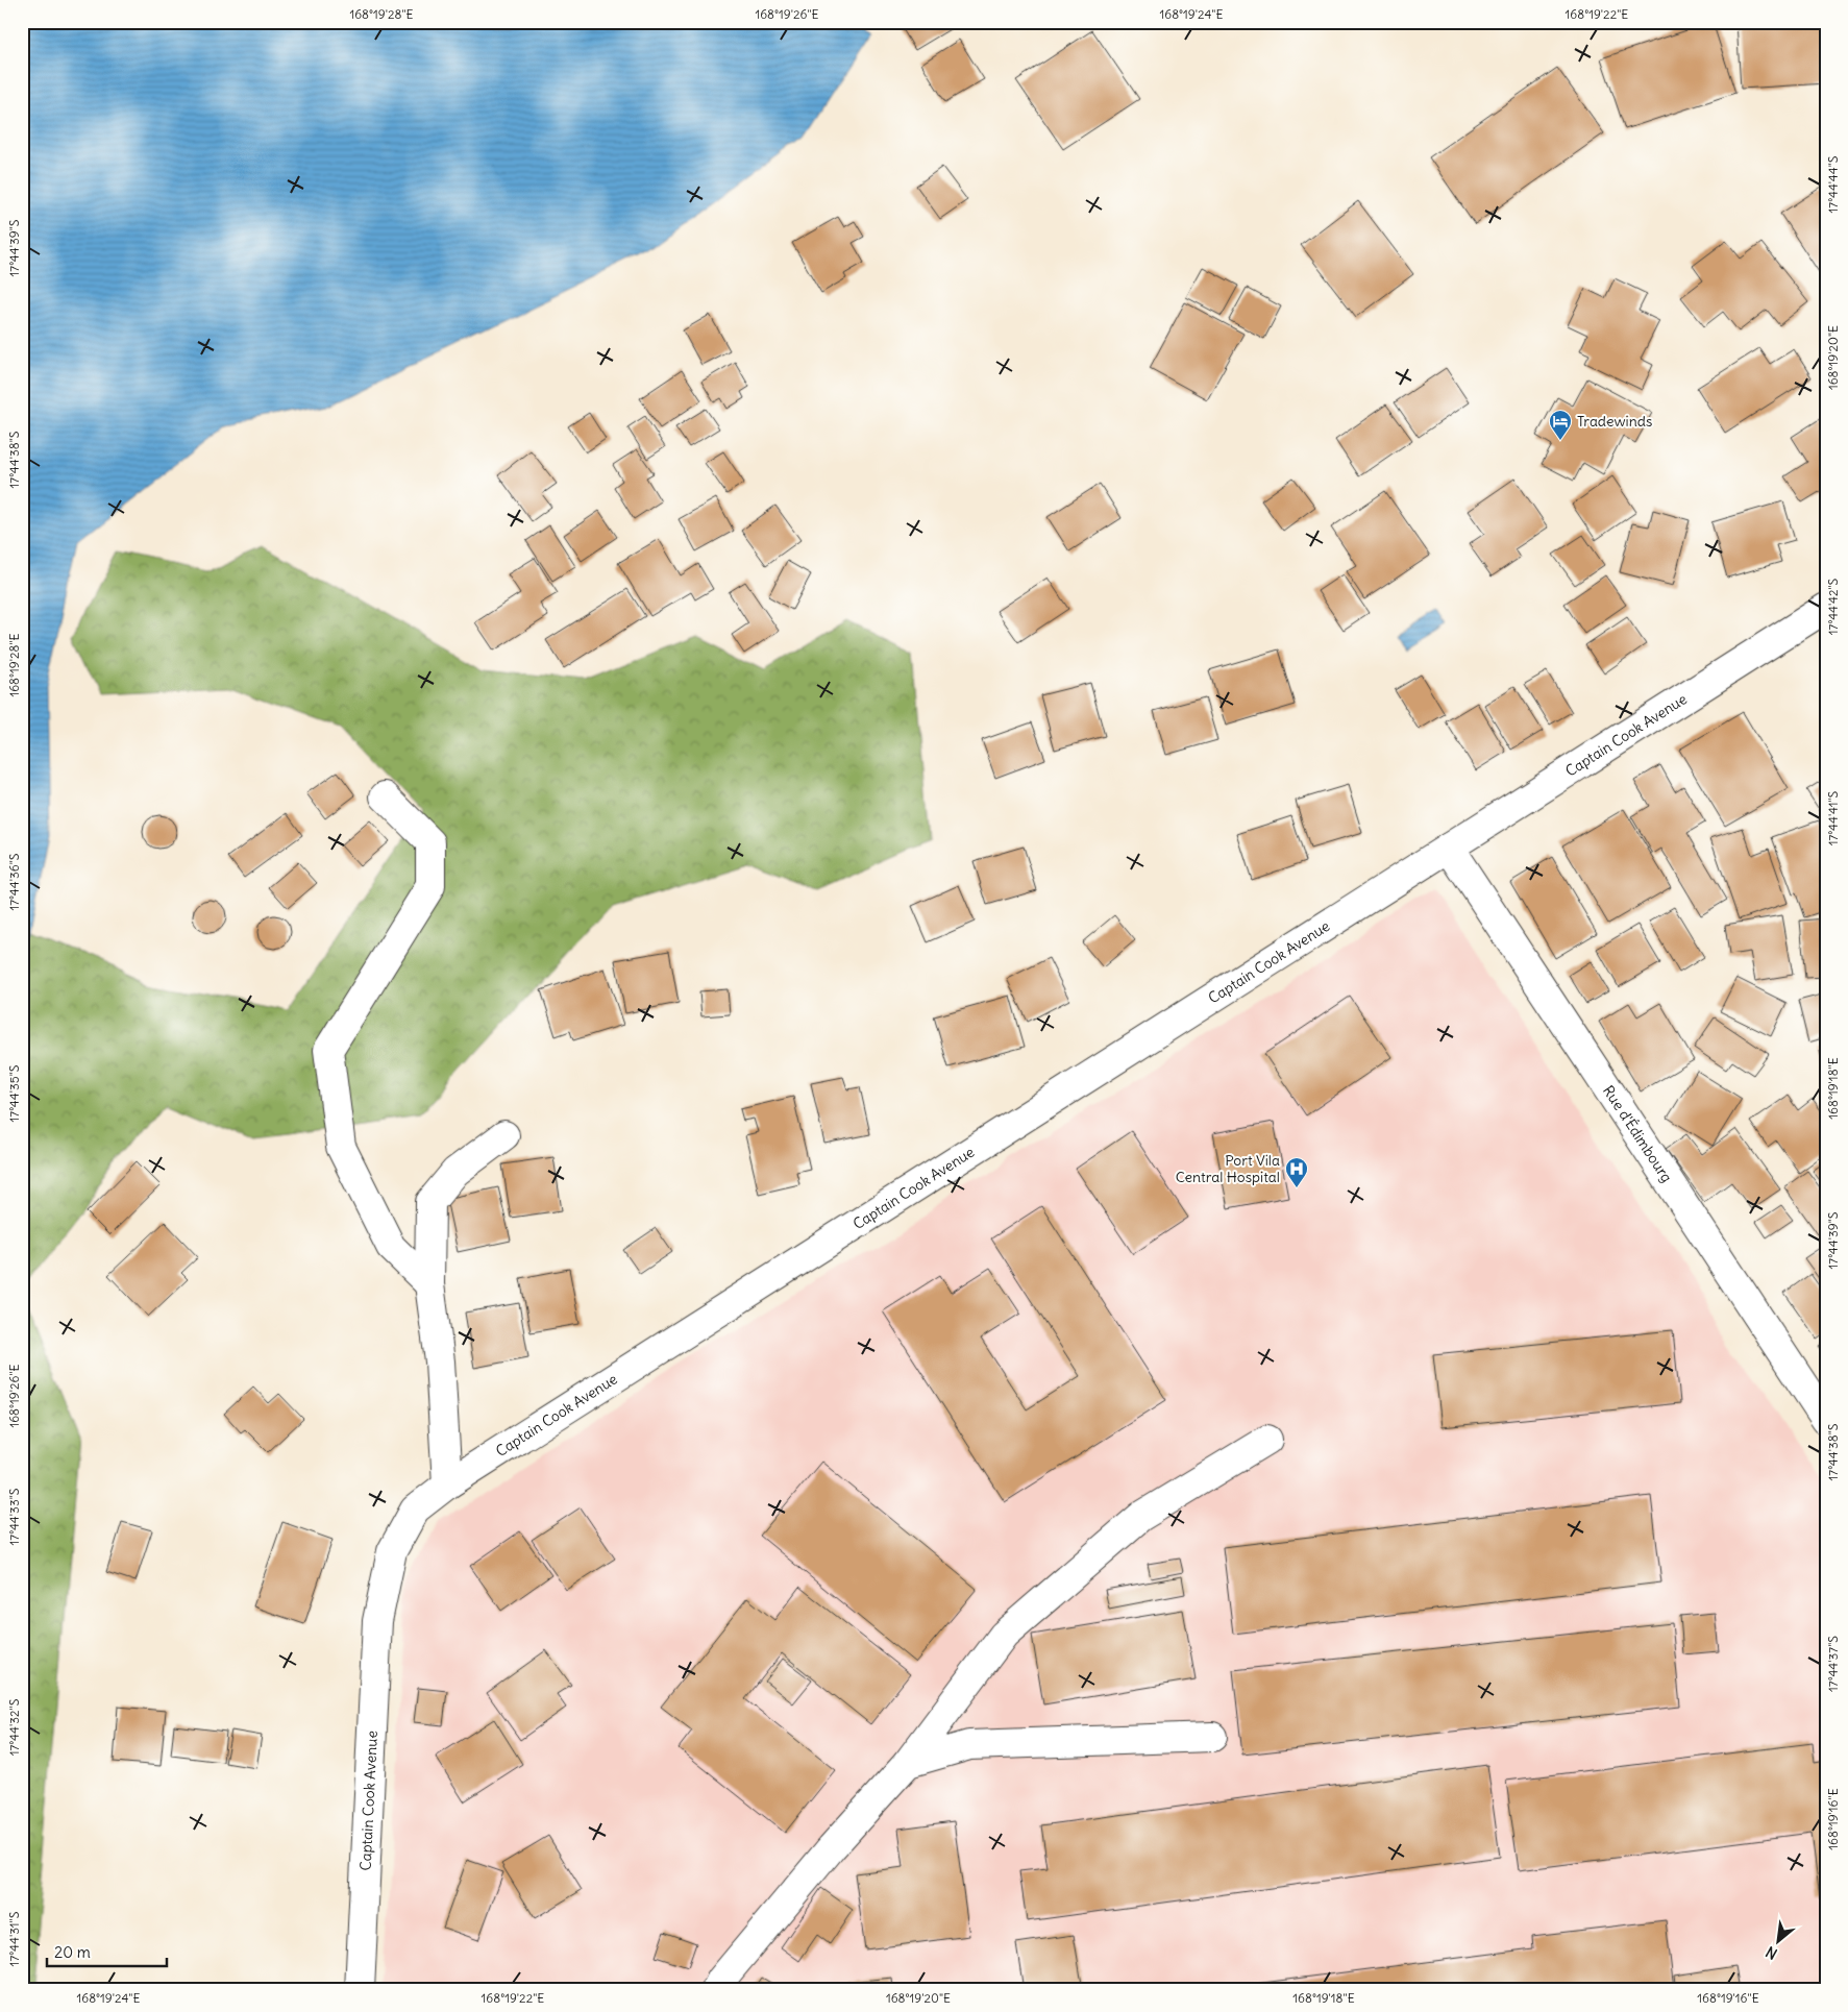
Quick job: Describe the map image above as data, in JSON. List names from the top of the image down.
{
  "streets": {
    "street": ["Captain Cook Avenue", "Rue d'Édimbourg"]
  },
  "crossings": [
    ["Captain Cook Avenue", "Rue d'Édimbourg"]
  ],
  "places": {
    "hotel": ["Tradewinds"],
    "hospital": ["Port Vila Central Hospital"]
  },
  "scale_bar": "20 m",
  "north": "bottom left",
  "coordinates": [
    "168°19'28\"E",
    "168°19'26\"E",
    "168°19'24\"E",
    "168°19'22\"E",
    "17°44'44\"S",
    "17°44'39\"S",
    "168°19'20\"E",
    "17°44'38\"S",
    "17°44'42\"S",
    "17°44'41\"S",
    "17°44'36\"S",
    "168°19'18\"E",
    "17°44'35\"S",
    "17°44'33\"S",
    "17°44'37\"S",
    "17°44'32\"S",
    "168°19'16\"E",
    "17°44'31\"S"
  ]
}
